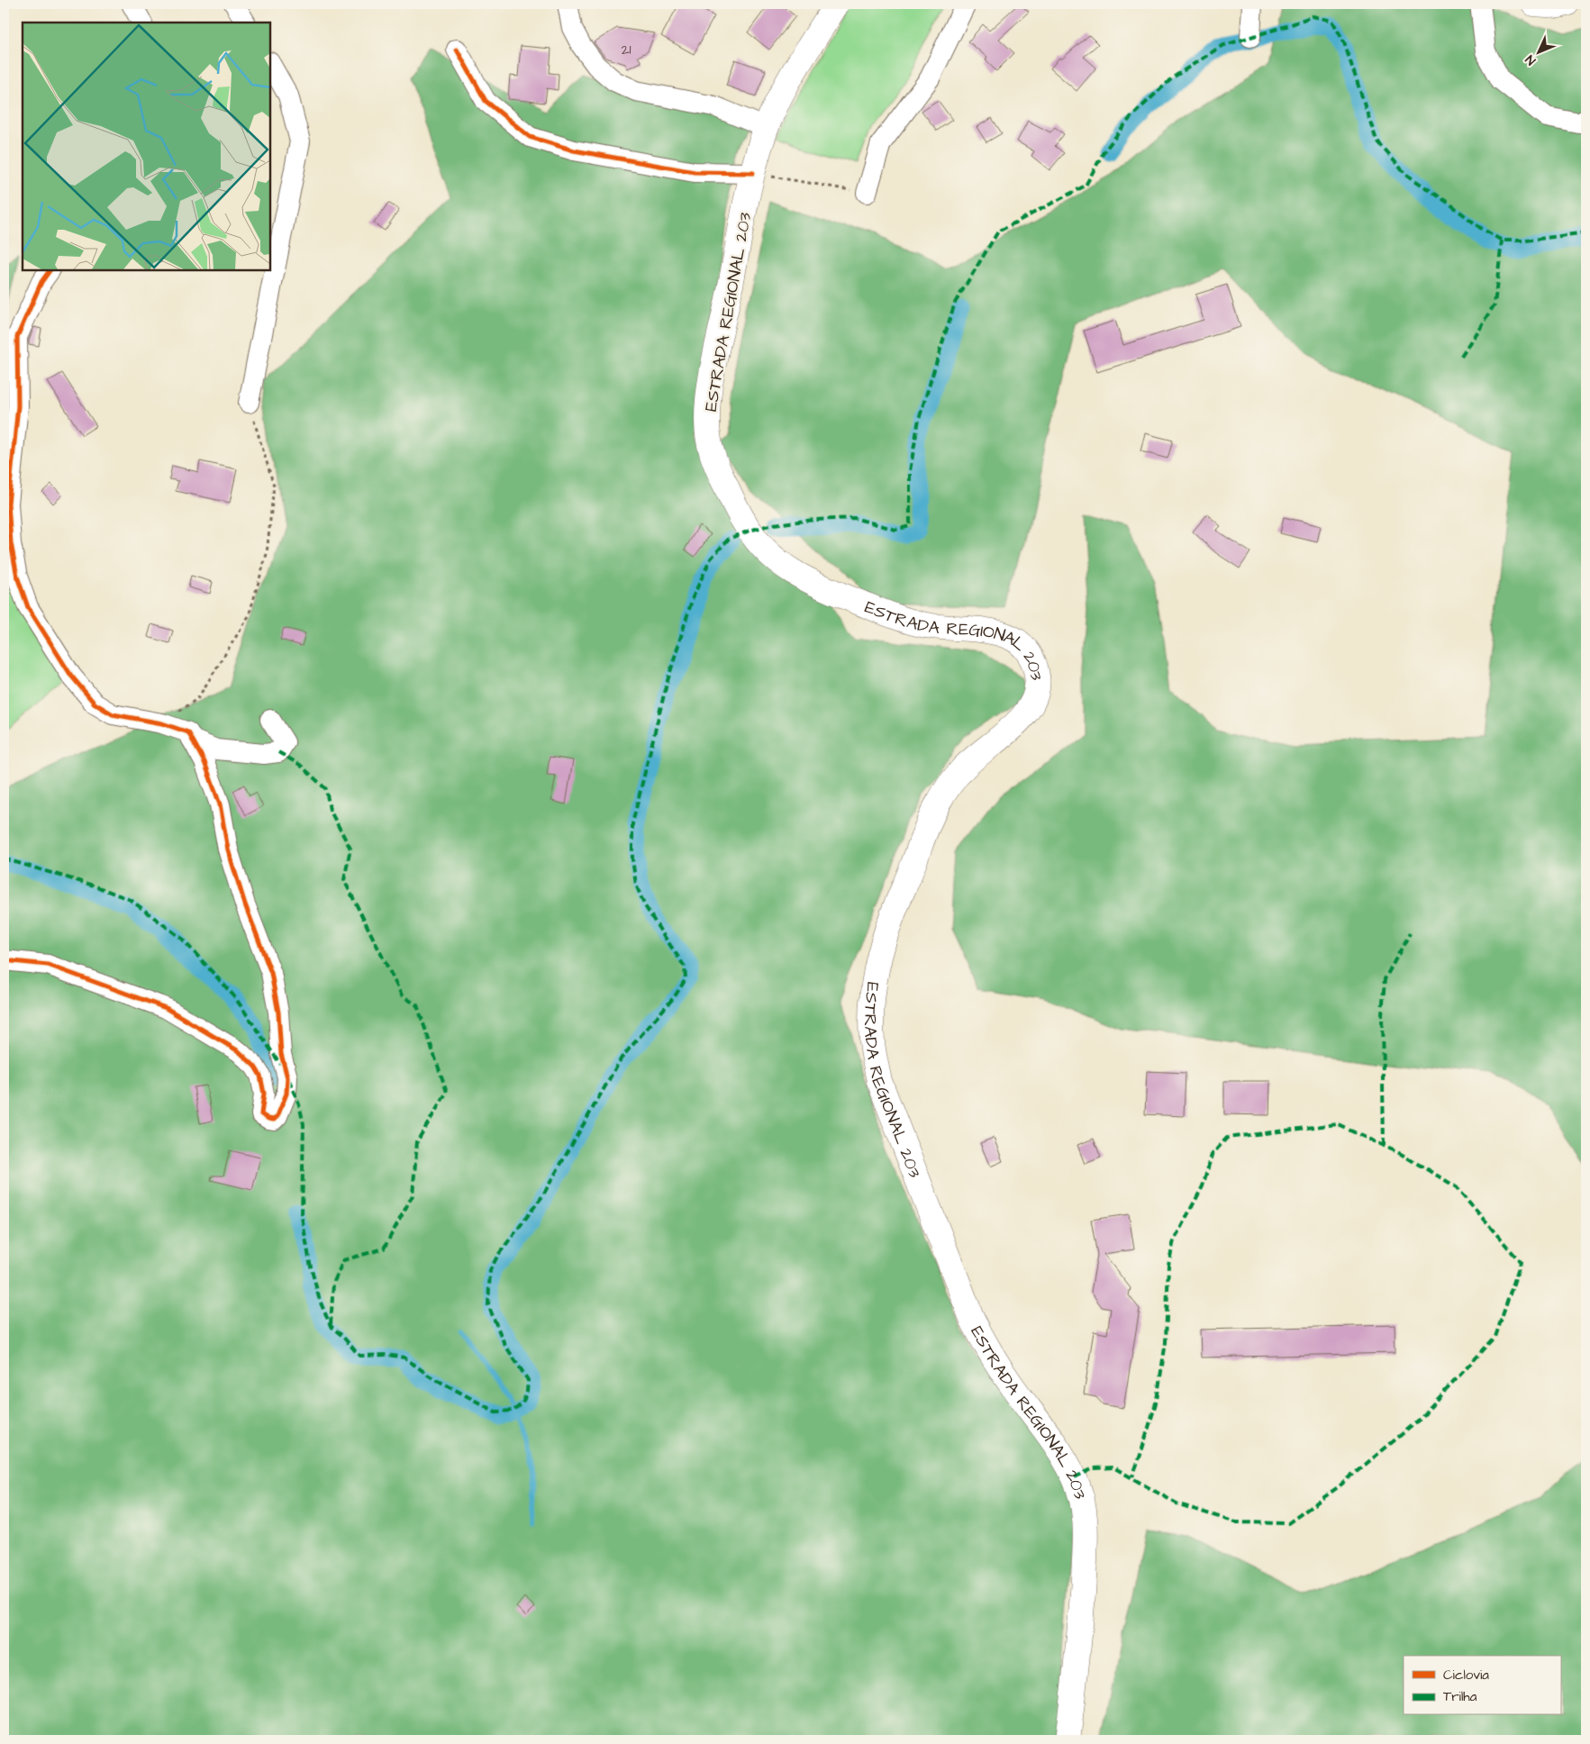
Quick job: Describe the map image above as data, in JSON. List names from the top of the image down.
{
  "streets": {
    "main road": ["ESTRADA REGIONAL 203"]
  },
  "house_numbers": ["21"],
  "legend": ["Ciclovia", "Trilha"],
  "north": "bottom left"
}
